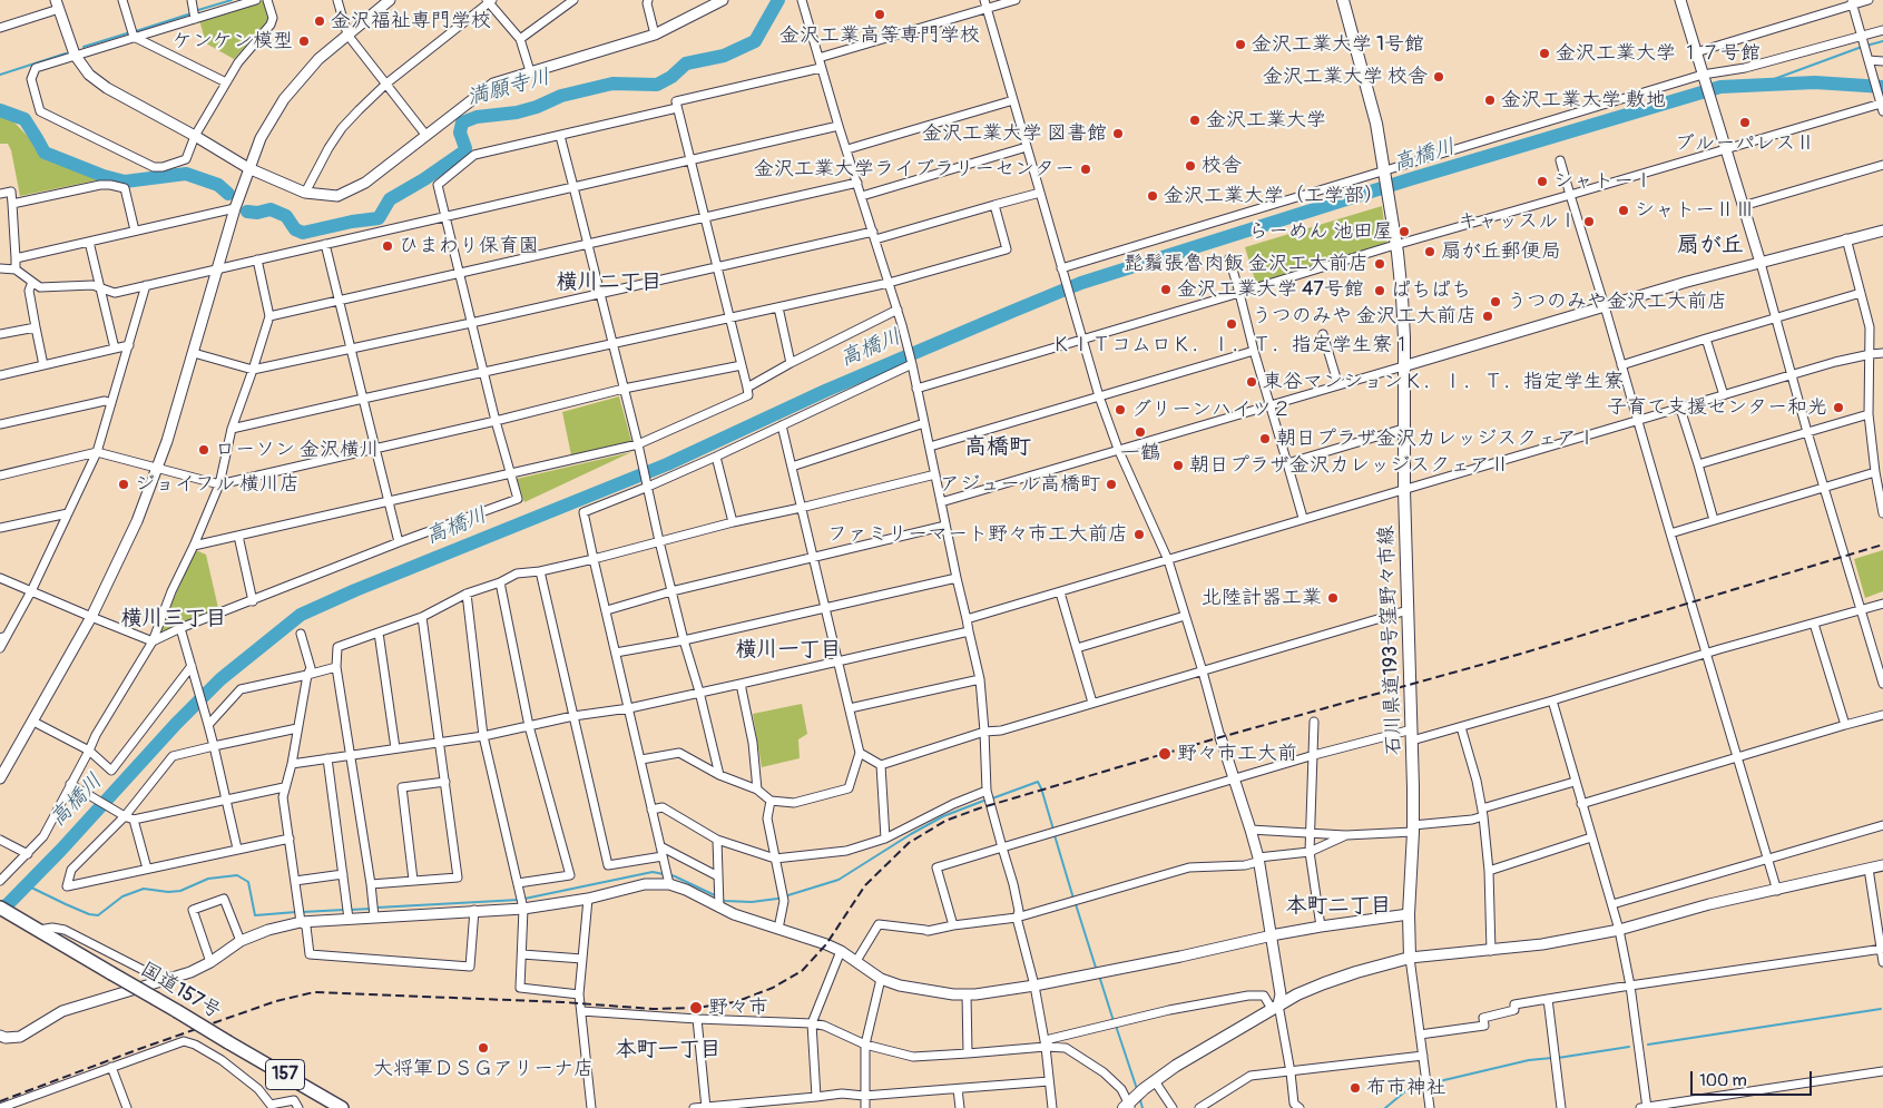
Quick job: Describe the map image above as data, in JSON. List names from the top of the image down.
{
  "streets": {
    "highway": ["国道157号", "157"],
    "main road": ["石川県道193号窪野々市線"]
  },
  "districts": [
    "扇が丘",
    "横川二丁目",
    "高橋町",
    "横川三丁目",
    "横川一丁目",
    "本町二丁目",
    "本町一丁目"
  ],
  "water": ["満願寺川", "高橋川"],
  "places": [
    "金沢工業高等専門学校",
    "金沢福祉専門学校",
    "ケンケン模型",
    "金沢工業大学 1号館",
    "金沢工業大学 １７号館",
    "金沢工業大学 校舎",
    "金沢工業大学 敷地",
    "金沢工業大学",
    "ブルーパレスⅡ",
    "金沢工業大学 図書館",
    "校舎",
    "金沢工業大学ライブラリーセンター",
    "シャトーⅠ",
    "金沢工業大学（工学部）",
    "シャトーⅡⅢ",
    "キャッスルⅠ",
    "らーめん 池田屋",
    "ひまわり保育園",
    "扇が丘郵便局",
    "髭鬚張魯肉飯 金沢工大前店",
    "金沢工業大学 47号館",
    "ぱちぱち",
    "うつのみや金沢工大前店",
    "うつのみや 金沢工大前店",
    "ＫＩＴコムロＫ．Ｉ．Ｔ．指定学生寮１",
    "東谷マンションＫ．Ｉ．Ｔ．指定学生寮",
    "子育て支援センター和光",
    "グリーンハイツ２",
    "一鶴",
    "朝日プラザ金沢カレッジスクェアⅠ",
    "ローソン 金沢横川",
    "朝日プラザ金沢カレッジスクェアⅡ",
    "ジョイフル 横川店",
    "アジュール高橋町",
    "ファミリーマート野々市工大前店",
    "北陸計器工業",
    "野々市工大前",
    "野々市",
    "大将軍ＤＳＧアリーナ店",
    "布市神社"
  ],
  "scale_bar": "100 m"
}
